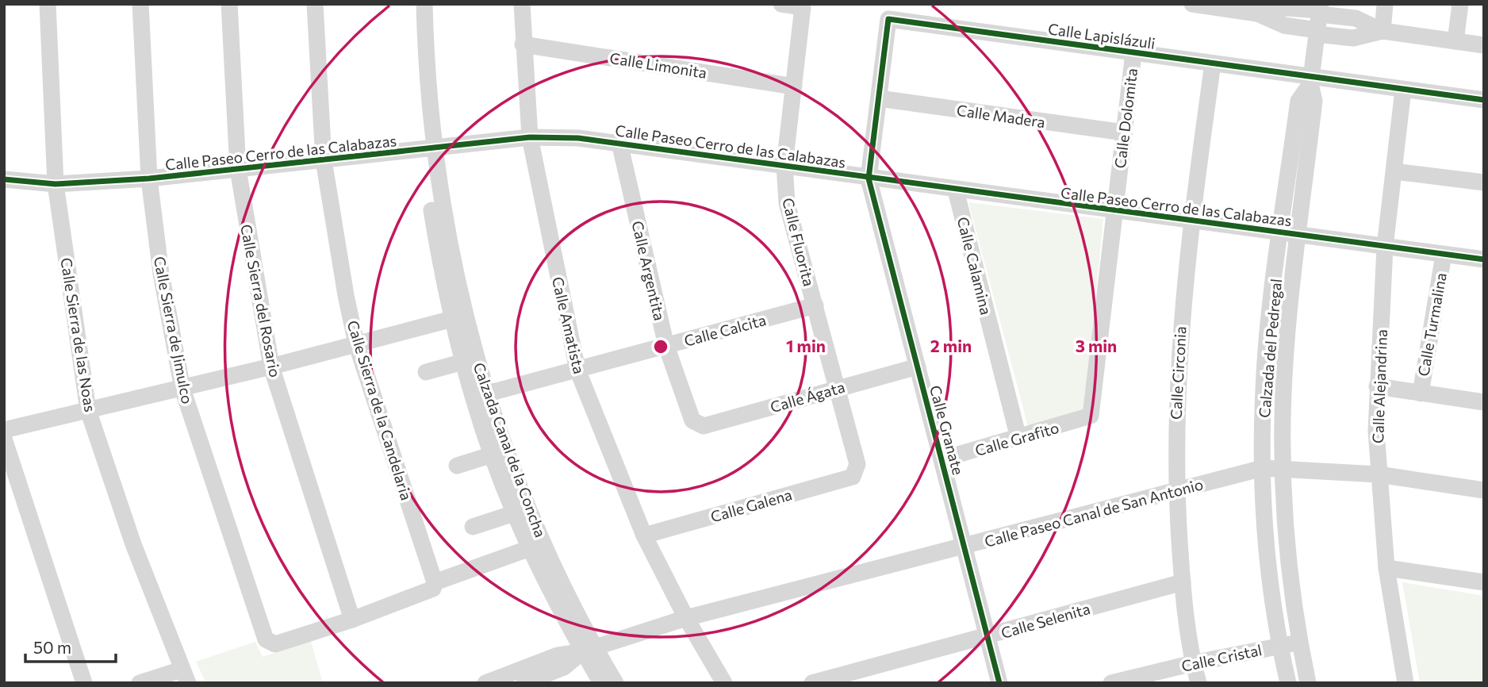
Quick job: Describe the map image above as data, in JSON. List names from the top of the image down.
{
  "streets": {
    "street": [
      "Calle Lapislázuli",
      "Calle Limonita",
      "Calle Madera",
      "Calle Dolomita",
      "Calle Paseo Cerro de las Calabazas",
      "Calle Fluorita",
      "Calle Calamina",
      "Calle Argentita",
      "Calle Sierra del Rosario",
      "Calle Turmalina",
      "Calle Amatista",
      "Calle Sierra de Jimulco",
      "Calle Calcita",
      "Calle Sierra de las Noas",
      "Calzada del Pedregal",
      "Calle Circonia",
      "Calle Alejandrina",
      "Calle Ágata",
      "Calle Sierra de la Candelaria",
      "Calle Granate",
      "Calle Grafito",
      "Calzada Canal de la Concha",
      "Calle Galena",
      "Calle Paseo Canal de San Antonio",
      "Calle Selenita",
      "Calle Cristal"
    ]
  },
  "crossings": [
    ["Calle Lapislázuli", "Calle Dolomita"],
    ["Calle Lapislázuli", "Calzada del Pedregal"],
    ["Calle Lapislázuli", "Calle Circonia"],
    ["Calle Lapislázuli", "Calle Alejandrina"],
    ["Calle Lapislázuli", "Calle Granate"],
    ["Calle Limonita", "Calle Fluorita"],
    ["Calle Limonita", "Calle Amatista"],
    ["Calle Madera", "Calle Dolomita"],
    ["Calle Madera", "Calle Granate"],
    ["Calle Dolomita", "Calle Paseo Cerro de las Calabazas"],
    ["Calle Dolomita", "Calle Grafito"],
    ["Calle Paseo Cerro de las Calabazas", "Calle Fluorita"],
    ["Calle Paseo Cerro de las Calabazas", "Calle Calamina"],
    ["Calle Paseo Cerro de las Calabazas", "Calle Argentita"],
    ["Calle Paseo Cerro de las Calabazas", "Calle Sierra del Rosario"],
    ["Calle Paseo Cerro de las Calabazas", "Calle Turmalina"],
    ["Calle Paseo Cerro de las Calabazas", "Calle Amatista"],
    ["Calle Paseo Cerro de las Calabazas", "Calle Sierra de Jimulco"],
    ["Calle Paseo Cerro de las Calabazas", "Calle Sierra de las Noas"],
    ["Calle Paseo Cerro de las Calabazas", "Calzada del Pedregal"],
    ["Calle Paseo Cerro de las Calabazas", "Calle Circonia"],
    ["Calle Paseo Cerro de las Calabazas", "Calle Alejandrina"],
    ["Calle Paseo Cerro de las Calabazas", "Calle Sierra de la Candelaria"],
    ["Calle Paseo Cerro de las Calabazas", "Calle Granate"],
    ["Calle Paseo Cerro de las Calabazas", "Calzada Canal de la Concha"],
    ["Calle Fluorita", "Calle Calcita"],
    ["Calle Fluorita", "Calle Ágata"],
    ["Calle Fluorita", "Calle Galena"],
    ["Calle Calamina", "Calle Grafito"],
    ["Calle Argentita", "Calle Calcita"],
    ["Calle Argentita", "Calle Ágata"],
    ["Calle Sierra del Rosario", "Calle Sierra de Jimulco"],
    ["Calle Amatista", "Calle Calcita"],
    ["Calle Amatista", "Calle Galena"],
    ["Calle Amatista", "Calle Paseo Canal de San Antonio"],
    ["Calle Calcita", "Calzada Canal de la Concha"],
    ["Calzada del Pedregal", "Calle Paseo Canal de San Antonio"],
    ["Calzada del Pedregal", "Calle Cristal"],
    ["Calle Circonia", "Calle Paseo Canal de San Antonio"],
    ["Calle Circonia", "Calle Selenita"],
    ["Calle Circonia", "Calle Cristal"],
    ["Calle Alejandrina", "Calle Paseo Canal de San Antonio"],
    ["Calle Ágata", "Calle Granate"],
    ["Calle Granate", "Calle Grafito"],
    ["Calle Granate", "Calle Paseo Canal de San Antonio"],
    ["Calle Granate", "Calle Selenita"],
    ["Calzada Canal de la Concha", "Calle Paseo Canal de San Antonio"]
  ],
  "scale_bar": "50 m",
  "rings": ["1 min", "2 min", "3 min"]
}
